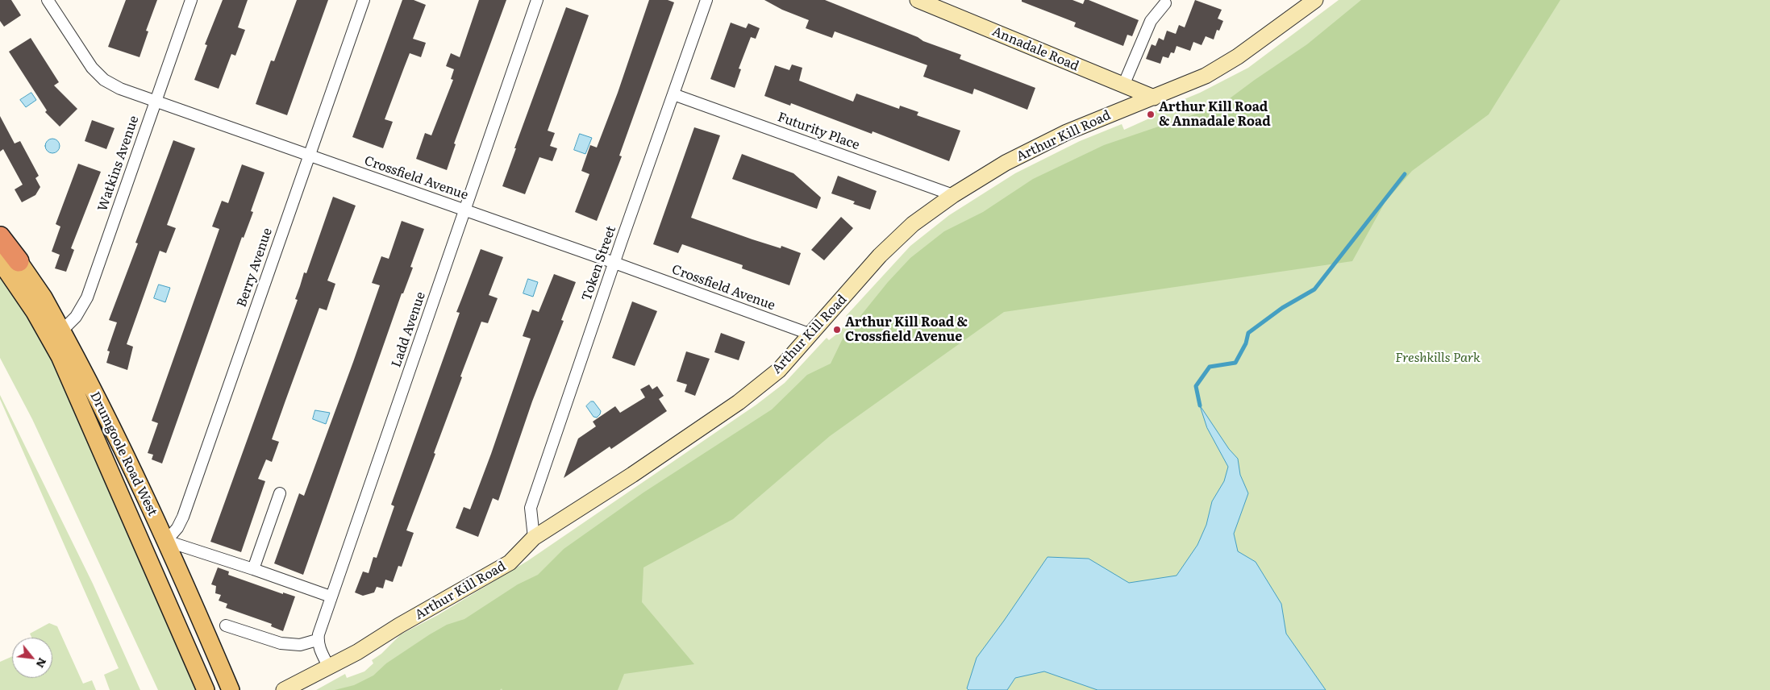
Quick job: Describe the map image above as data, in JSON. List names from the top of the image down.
{
  "streets": {
    "main road": ["Drumgoole Road West"],
    "street": [
      "Annadale Road",
      "Futurity Place",
      "Arthur Kill Road",
      "Watkins Avenue",
      "Crossfield Avenue",
      "Token Street",
      "Berry Avenue",
      "Ladd Avenue"
    ]
  },
  "crossings": [
    ["Annadale Road", "Arthur Kill Road"],
    ["Futurity Place", "Arthur Kill Road"],
    ["Futurity Place", "Token Street"],
    ["Arthur Kill Road", "Crossfield Avenue"],
    ["Arthur Kill Road", "Token Street"],
    ["Watkins Avenue", "Crossfield Avenue"],
    ["Watkins Avenue", "Drumgoole Road West"],
    ["Crossfield Avenue", "Token Street"],
    ["Crossfield Avenue", "Berry Avenue"],
    ["Crossfield Avenue", "Ladd Avenue"],
    ["Berry Avenue", "Drumgoole Road West"]
  ],
  "parks": ["Freshkills Park"],
  "places": ["Arthur Kill Road & Annadale Road", "Arthur Kill Road & Crossfield Avenue"],
  "north": "bottom right"
}
